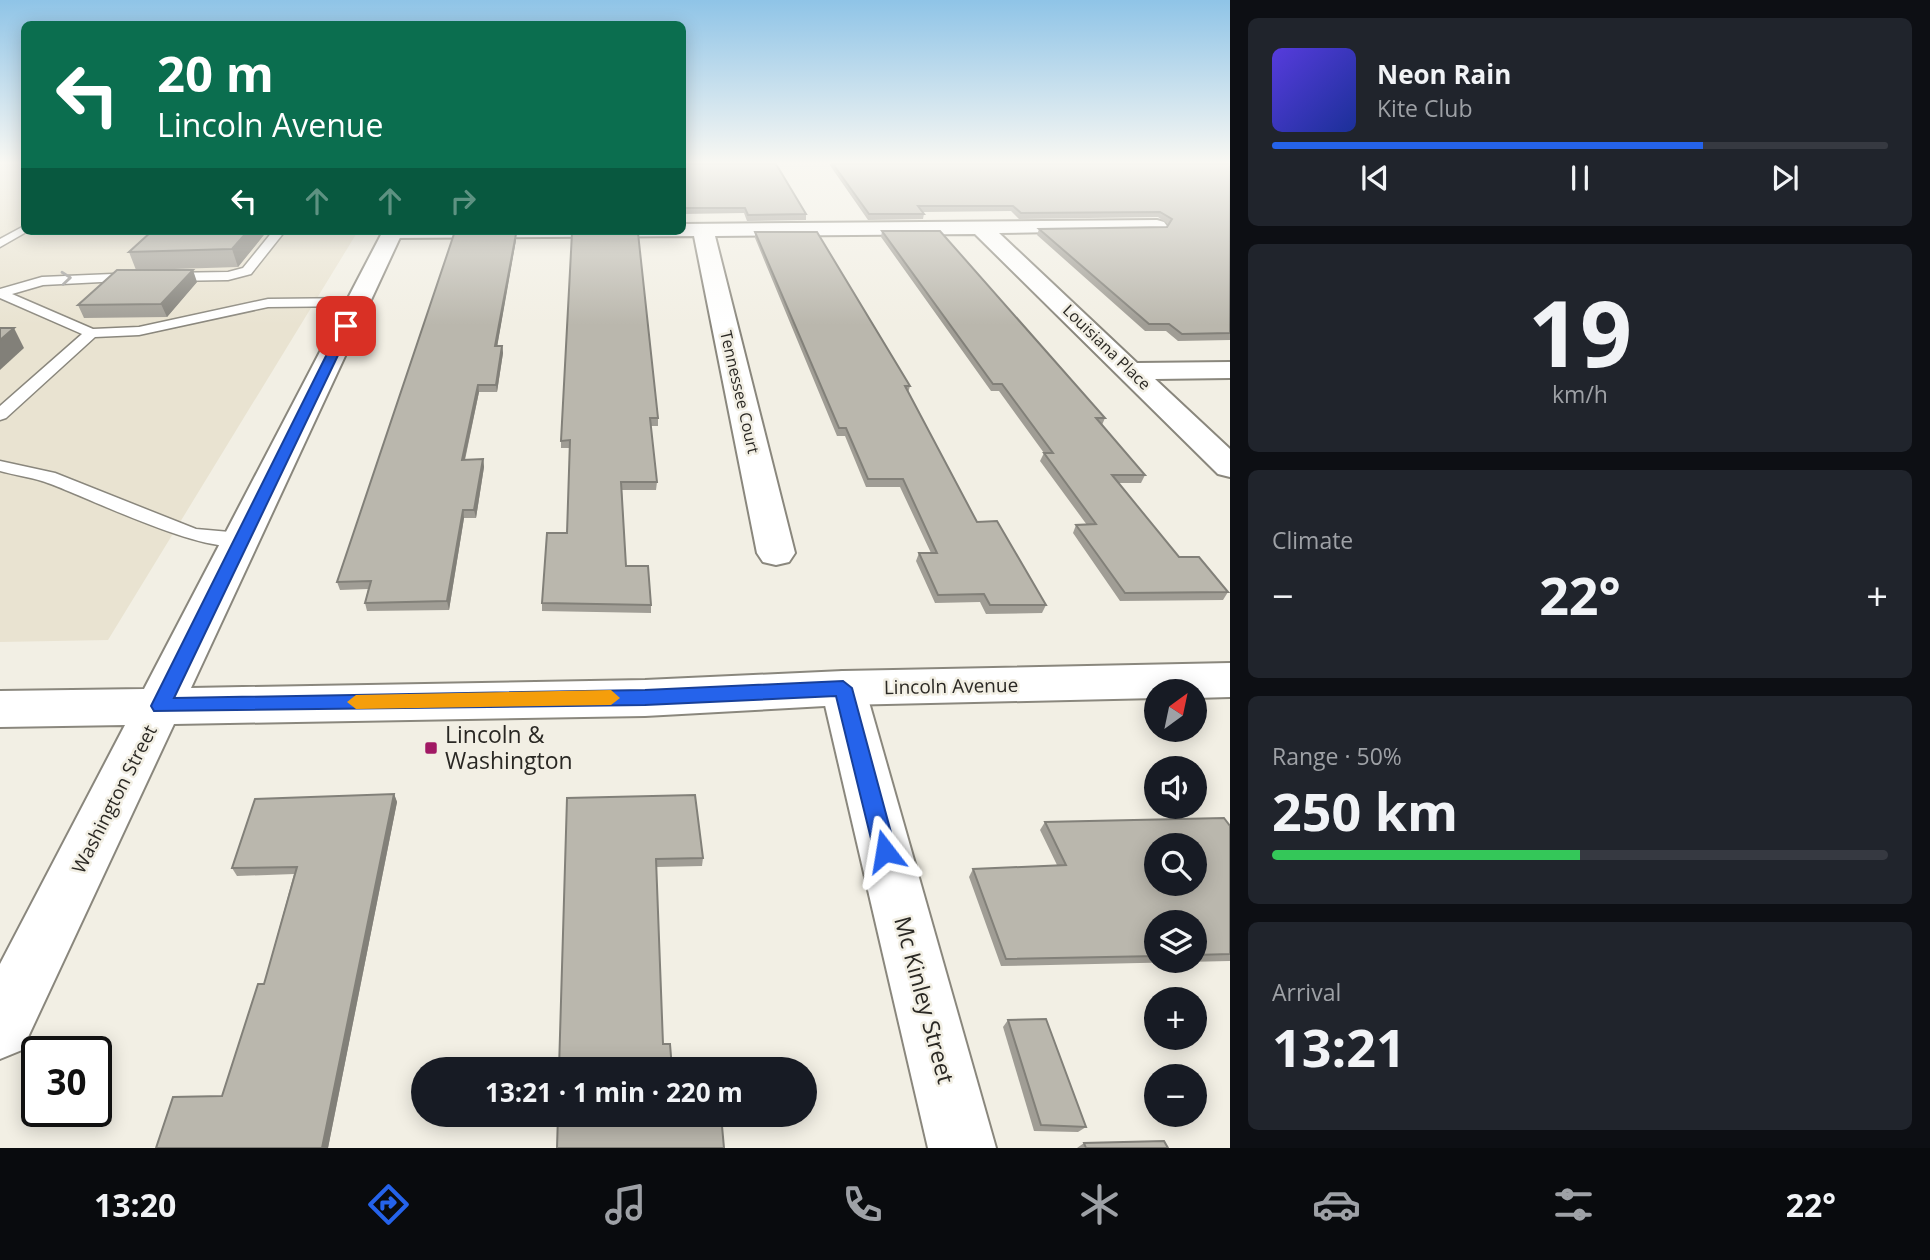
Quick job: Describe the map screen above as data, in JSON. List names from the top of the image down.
{
  "streets": {
    "street": [
      "Louisiana Place",
      "Tennessee Court",
      "Lincoln Avenue",
      "Washington Street",
      "Mc Kinley Street"
    ]
  },
  "crossings": [
    ["Lincoln Avenue", "Washington Street"],
    ["Lincoln Avenue", "Mc Kinley Street"]
  ],
  "places": {
    "transit": ["Lincoln & Washington"]
  },
  "north": "top right",
  "page": {
    "turn": ["20 m", "Lincoln Avenue"],
    "song": ["Neon Rain", "Kite Club"],
    "tile": [
      ["19", "km/h"],
      "Climate",
      ["Range · 50%", "250 km"],
      ["Arrival", "13:21"]
    ],
    "heat": ["−", "22°", "+"],
    "map_buttons": ["+", "−"],
    "limit": "30",
    "trip": "13:21 · 1 min · 220 m",
    "tabs": ["13:20", "22°"]
  }
}
